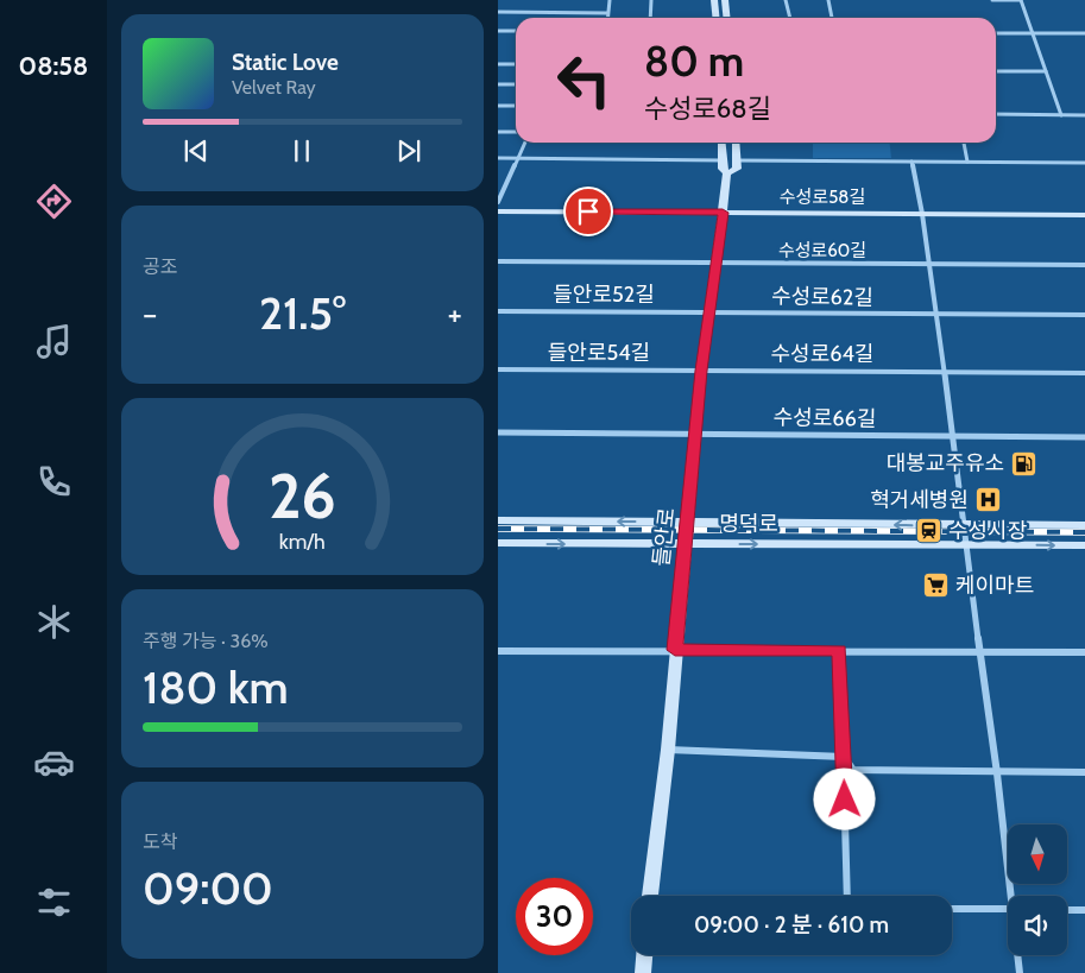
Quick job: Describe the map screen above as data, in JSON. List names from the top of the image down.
{
  "streets": {
    "main road": ["수성로58길", "명덕로", "들안로"],
    "street": [
      "수성로60길",
      "들안로52길",
      "수성로62길",
      "들안로54길",
      "수성로64길",
      "수성로66길"
    ]
  },
  "crossings": [
    ["수성로58길", "들안로"],
    ["수성로60길", "들안로"],
    ["들안로52길", "수성로62길"],
    ["들안로52길", "들안로"],
    ["수성로62길", "들안로"],
    ["들안로54길", "수성로64길"],
    ["들안로54길", "들안로"],
    ["수성로64길", "들안로"],
    ["수성로66길", "들안로"],
    ["명덕로", "들안로"]
  ],
  "places": {
    "fuel station": ["대봉교주유소"],
    "hospital": ["혁거세병원"],
    "station": ["수성시장"],
    "supermarket": ["케이마트"]
  },
  "north": "bottom",
  "page": {
    "tabs": "08:58",
    "turn": ["80 m", "수성로68길"],
    "song": ["Static Love", "Velvet Ray"],
    "tile": [
      "공조",
      ["주행 가능 · 36%", "180 km"],
      ["도착", "09:00"]
    ],
    "heat": ["−", "21.5°", "+"],
    "limit": "30",
    "trip": "09:00 · 2 분 · 610 m",
    "gauge": ["26", "km/h"]
  }
}
